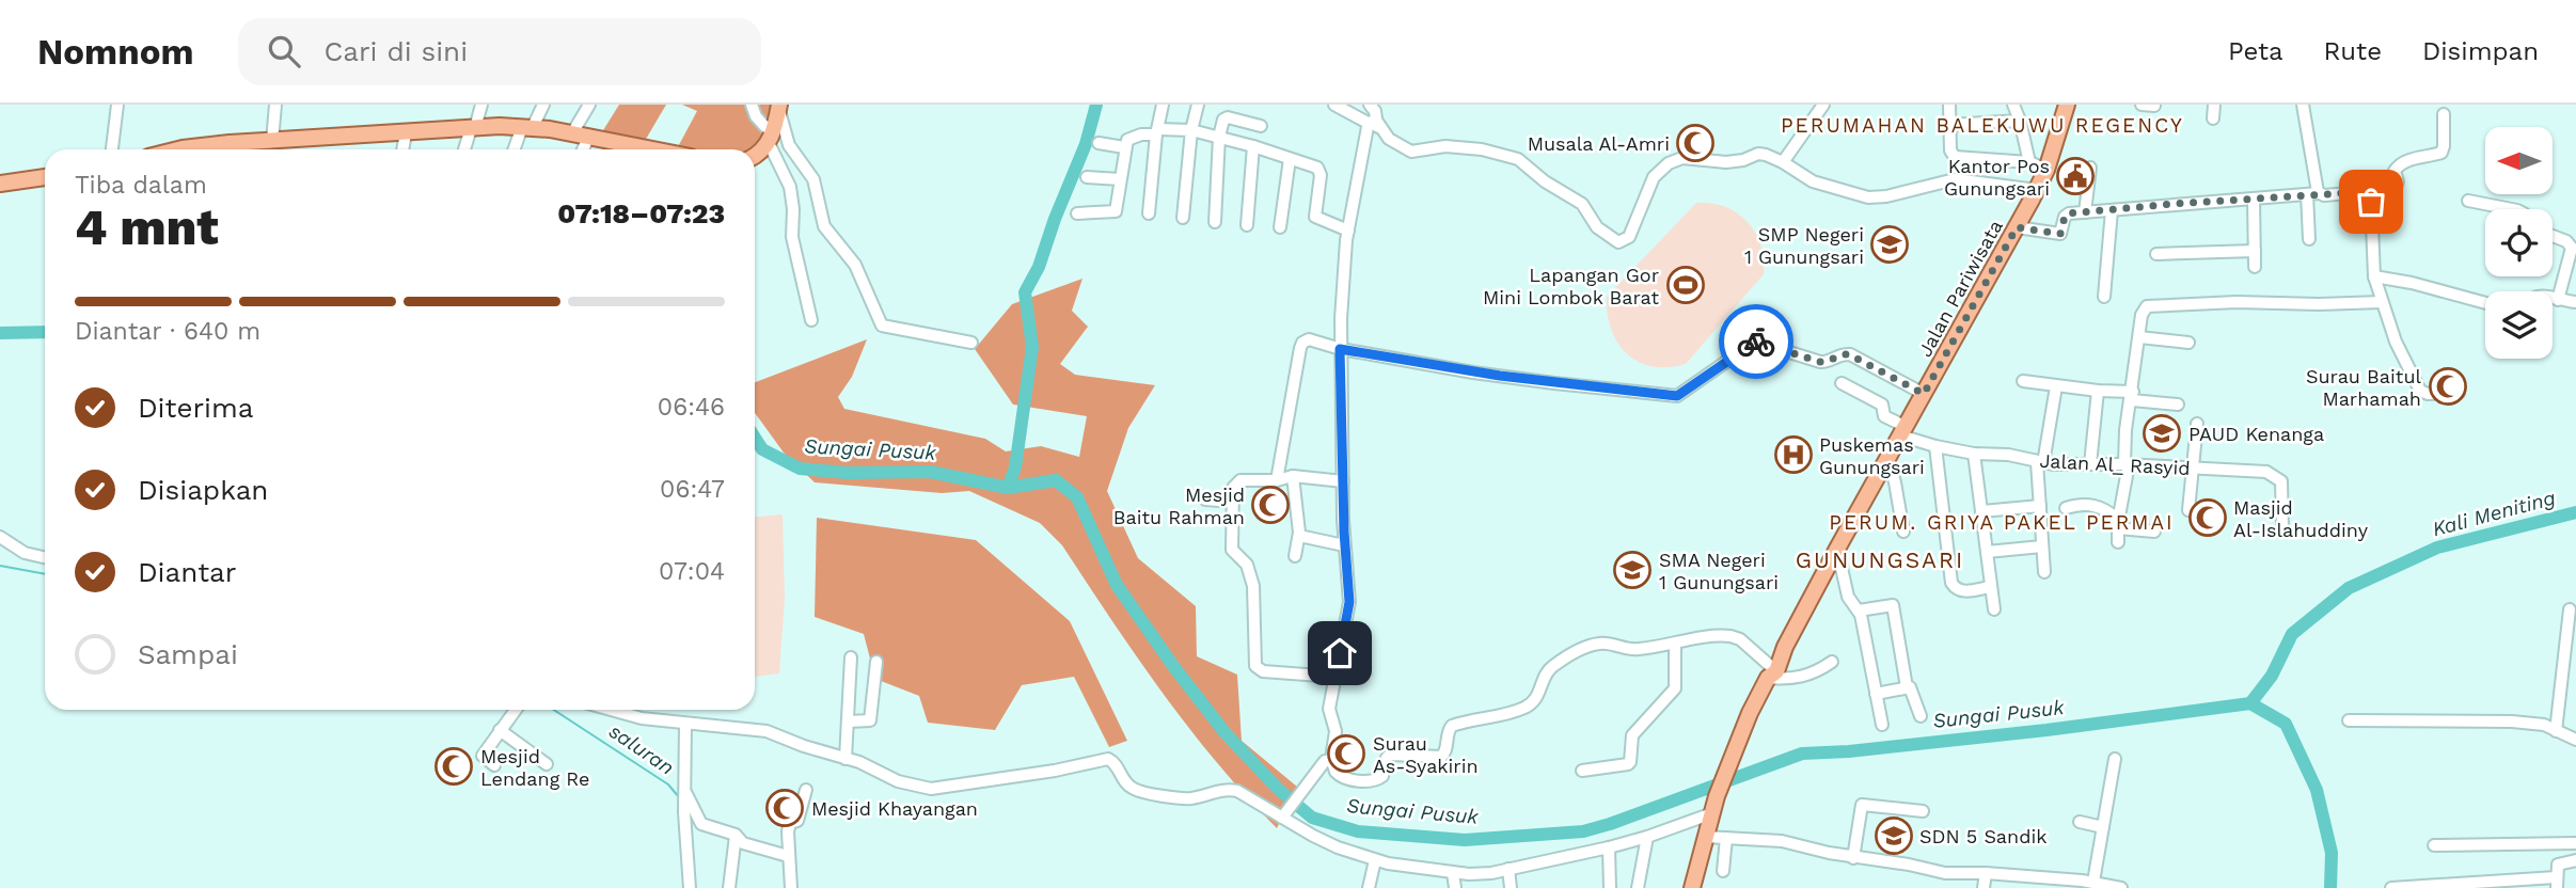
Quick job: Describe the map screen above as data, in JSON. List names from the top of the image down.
{
  "streets": {
    "main road": ["Jalan Pariwisata"],
    "street": ["Jalan Al_ Rasyid"]
  },
  "crossings": [
    ["Jalan Pariwisata", "Jalan Al_ Rasyid"]
  ],
  "districts": ["PERUMAHAN BALEKUWU REGENCY", "PERUM. GRIYA PAKEL PERMAI", "GUNUNGSARI"],
  "water": ["Sungai Pusuk", "Kali Meniting", "saluran"],
  "places": {
    "mosque": [
      "Musala Al-Amri",
      "Surau Baitul Marhamah",
      "Mesjid Baitu Rahman",
      "Masjid Al-Islahuddiny",
      "Surau As-Syakirin",
      "Mesjid Lendang Re",
      "Mesjid Khayangan"
    ],
    "public building": ["Kantor Pos Gunungsari"],
    "school or university": [
      "SMP Negeri 1 Gunungsari",
      "PAUD Kenanga",
      "SMA Negeri 1 Gunungsari",
      "SDN 5 Sandik"
    ],
    "sports": ["Lapangan Gor Mini Lombok Barat"],
    "hospital": ["Puskemas Gunungsari"]
  },
  "north": "left",
  "page": {
    "header": "Nomnom",
    "search": "Cari di sini",
    "nav": ["Peta", "Rute", "Disimpan"],
    "heading": ["4 mnt", "Tiba dalam", "07:18–07:23"],
    "bar": "Diantar · 640 m",
    "list": [
      ["Diterima", "06:46"],
      ["Disiapkan", "06:47"],
      ["Diantar", "07:04"],
      "Sampai"
    ]
  }
}
